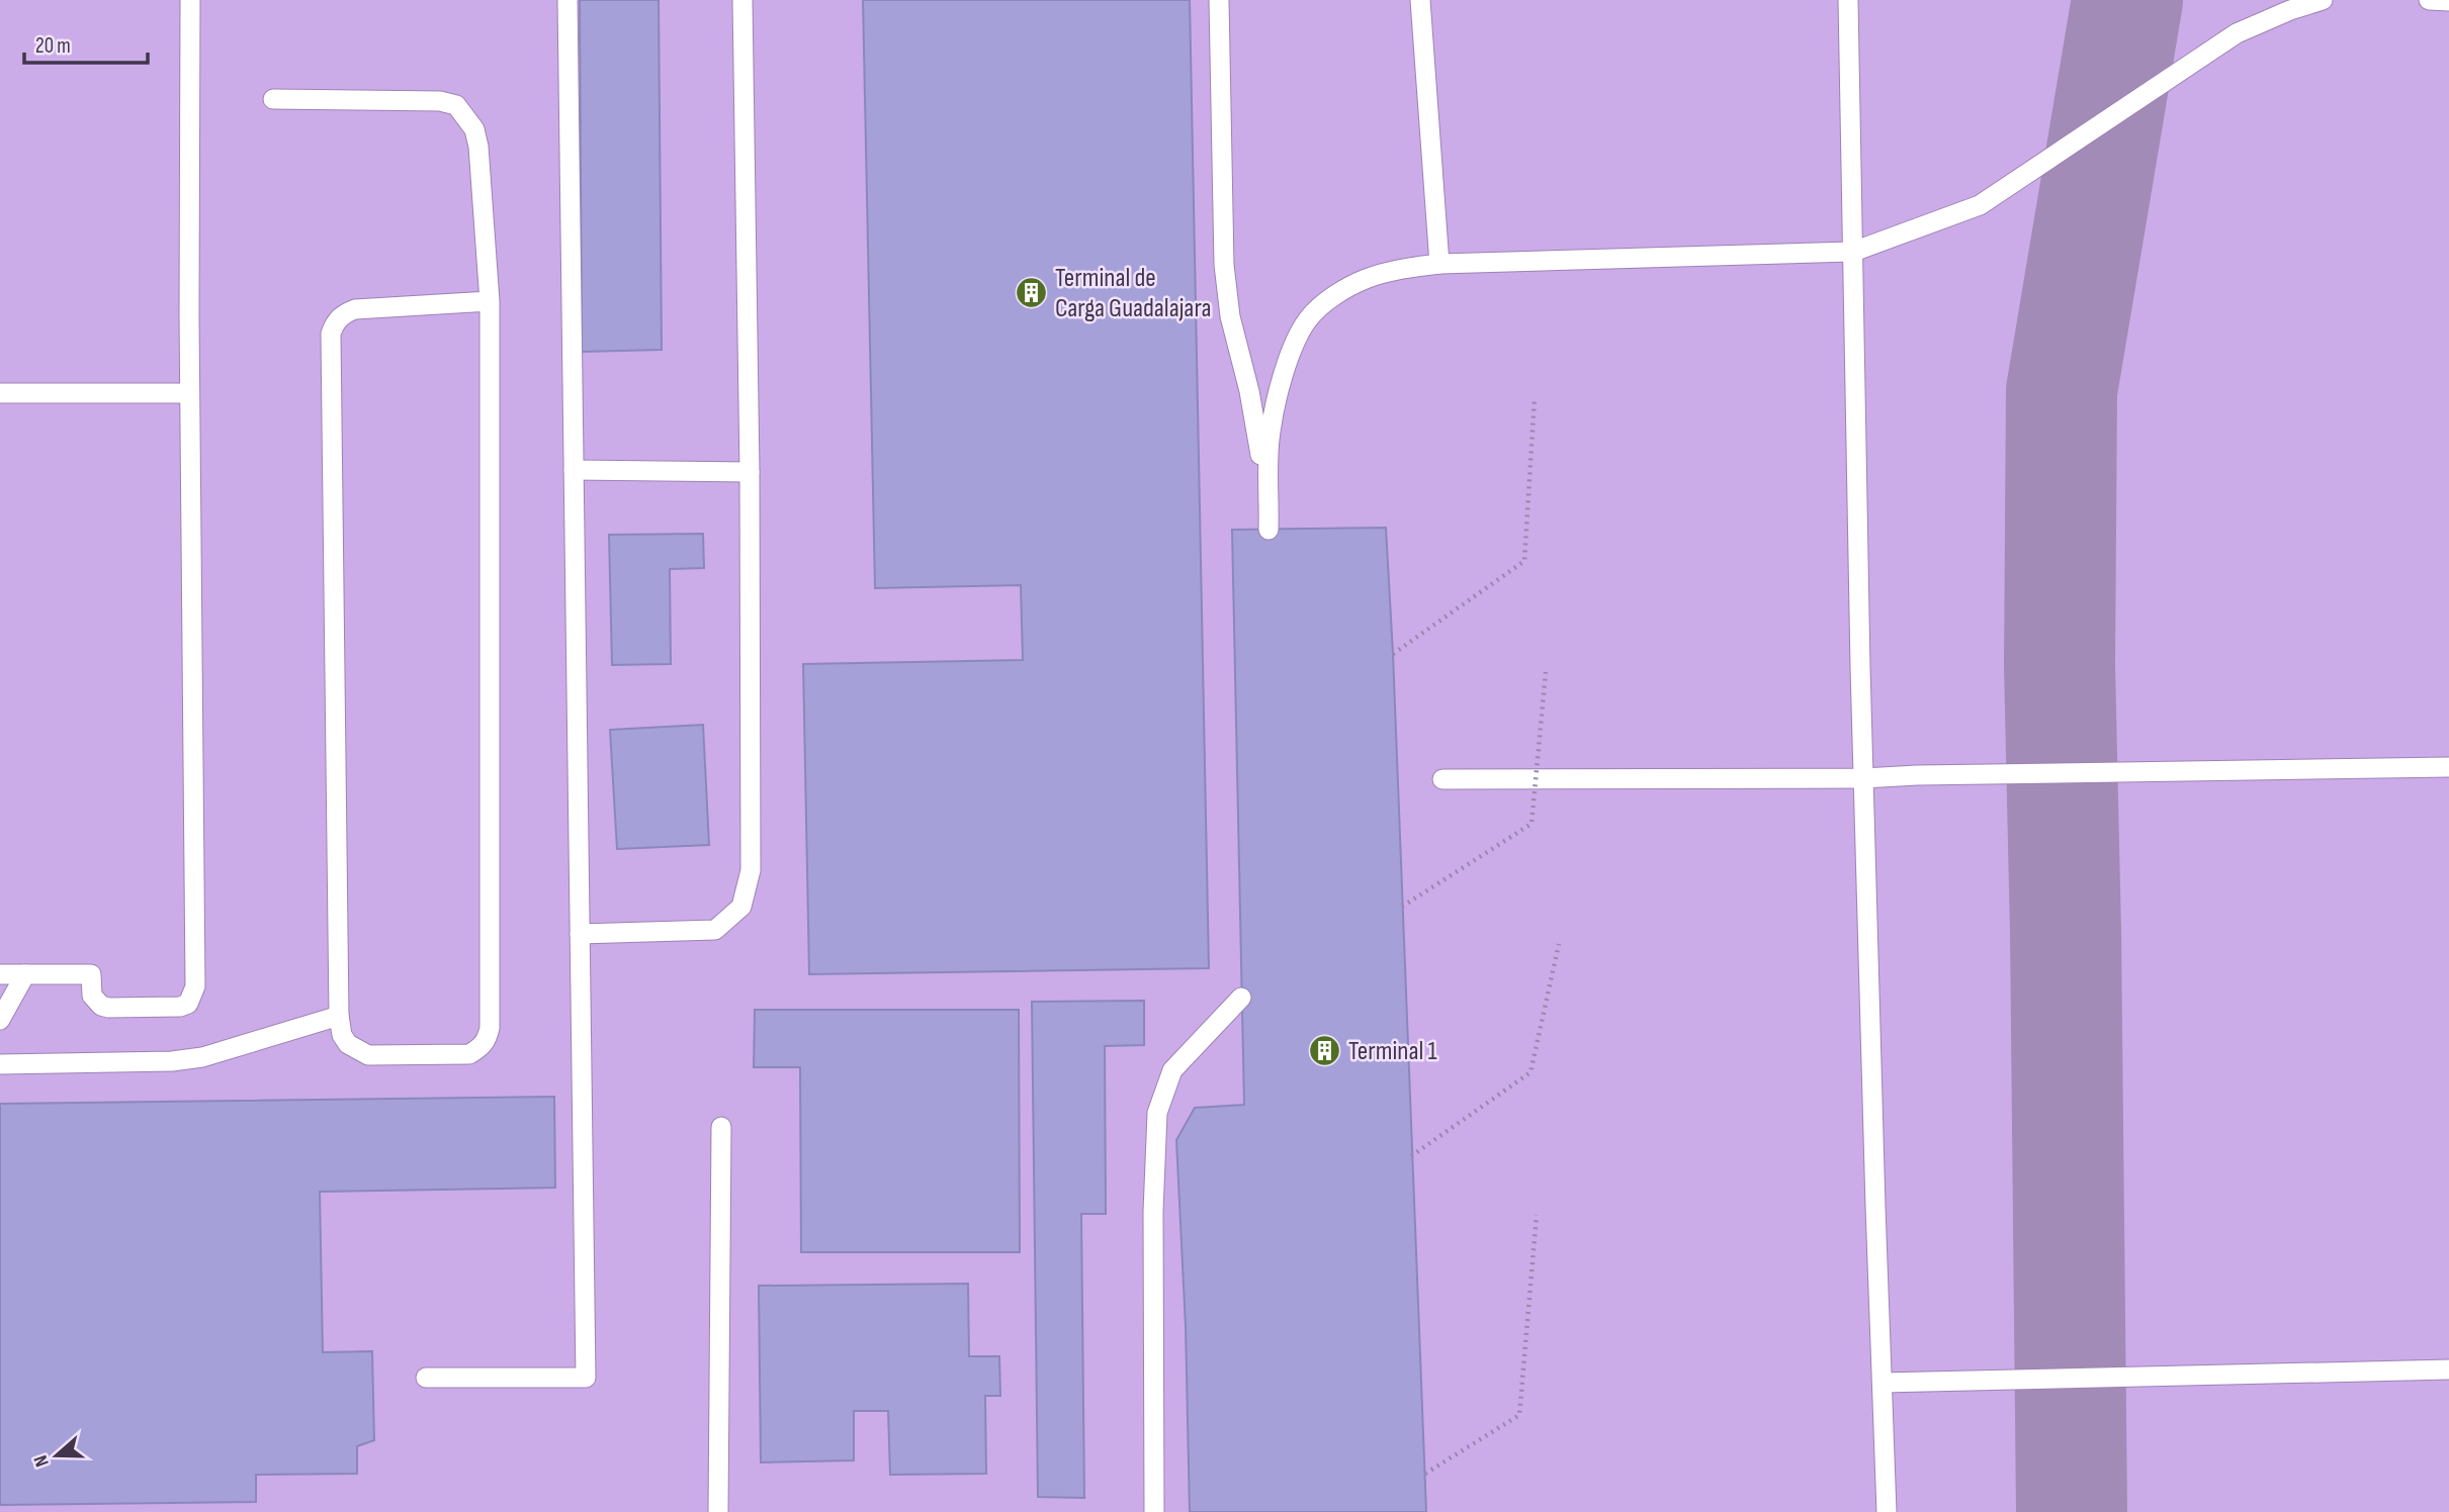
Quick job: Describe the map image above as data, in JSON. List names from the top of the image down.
{
  "places": {
    "building": ["Terminal de Carga Guadalajara", "Terminal 1"]
  },
  "scale_bar": "20 m",
  "north": "left"
}
